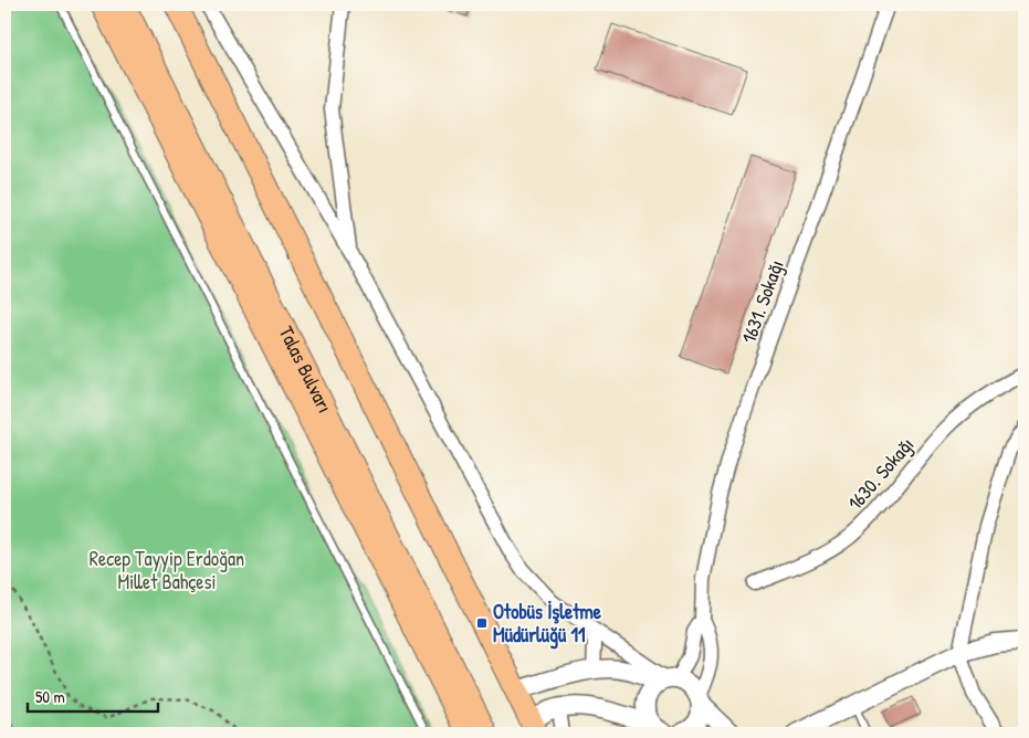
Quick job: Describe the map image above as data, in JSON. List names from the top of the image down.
{
  "streets": {
    "main road": ["Talas Bulvarı"],
    "street": ["1631. Sokağı", "1630. Sokağı"]
  },
  "parks": ["Recep Tayyip Erdoğan Millet Bahçesi"],
  "places": {
    "transit": ["Otobüs İşletme Müdürlüğü 11"]
  },
  "scale_bar": "50 m"
}
